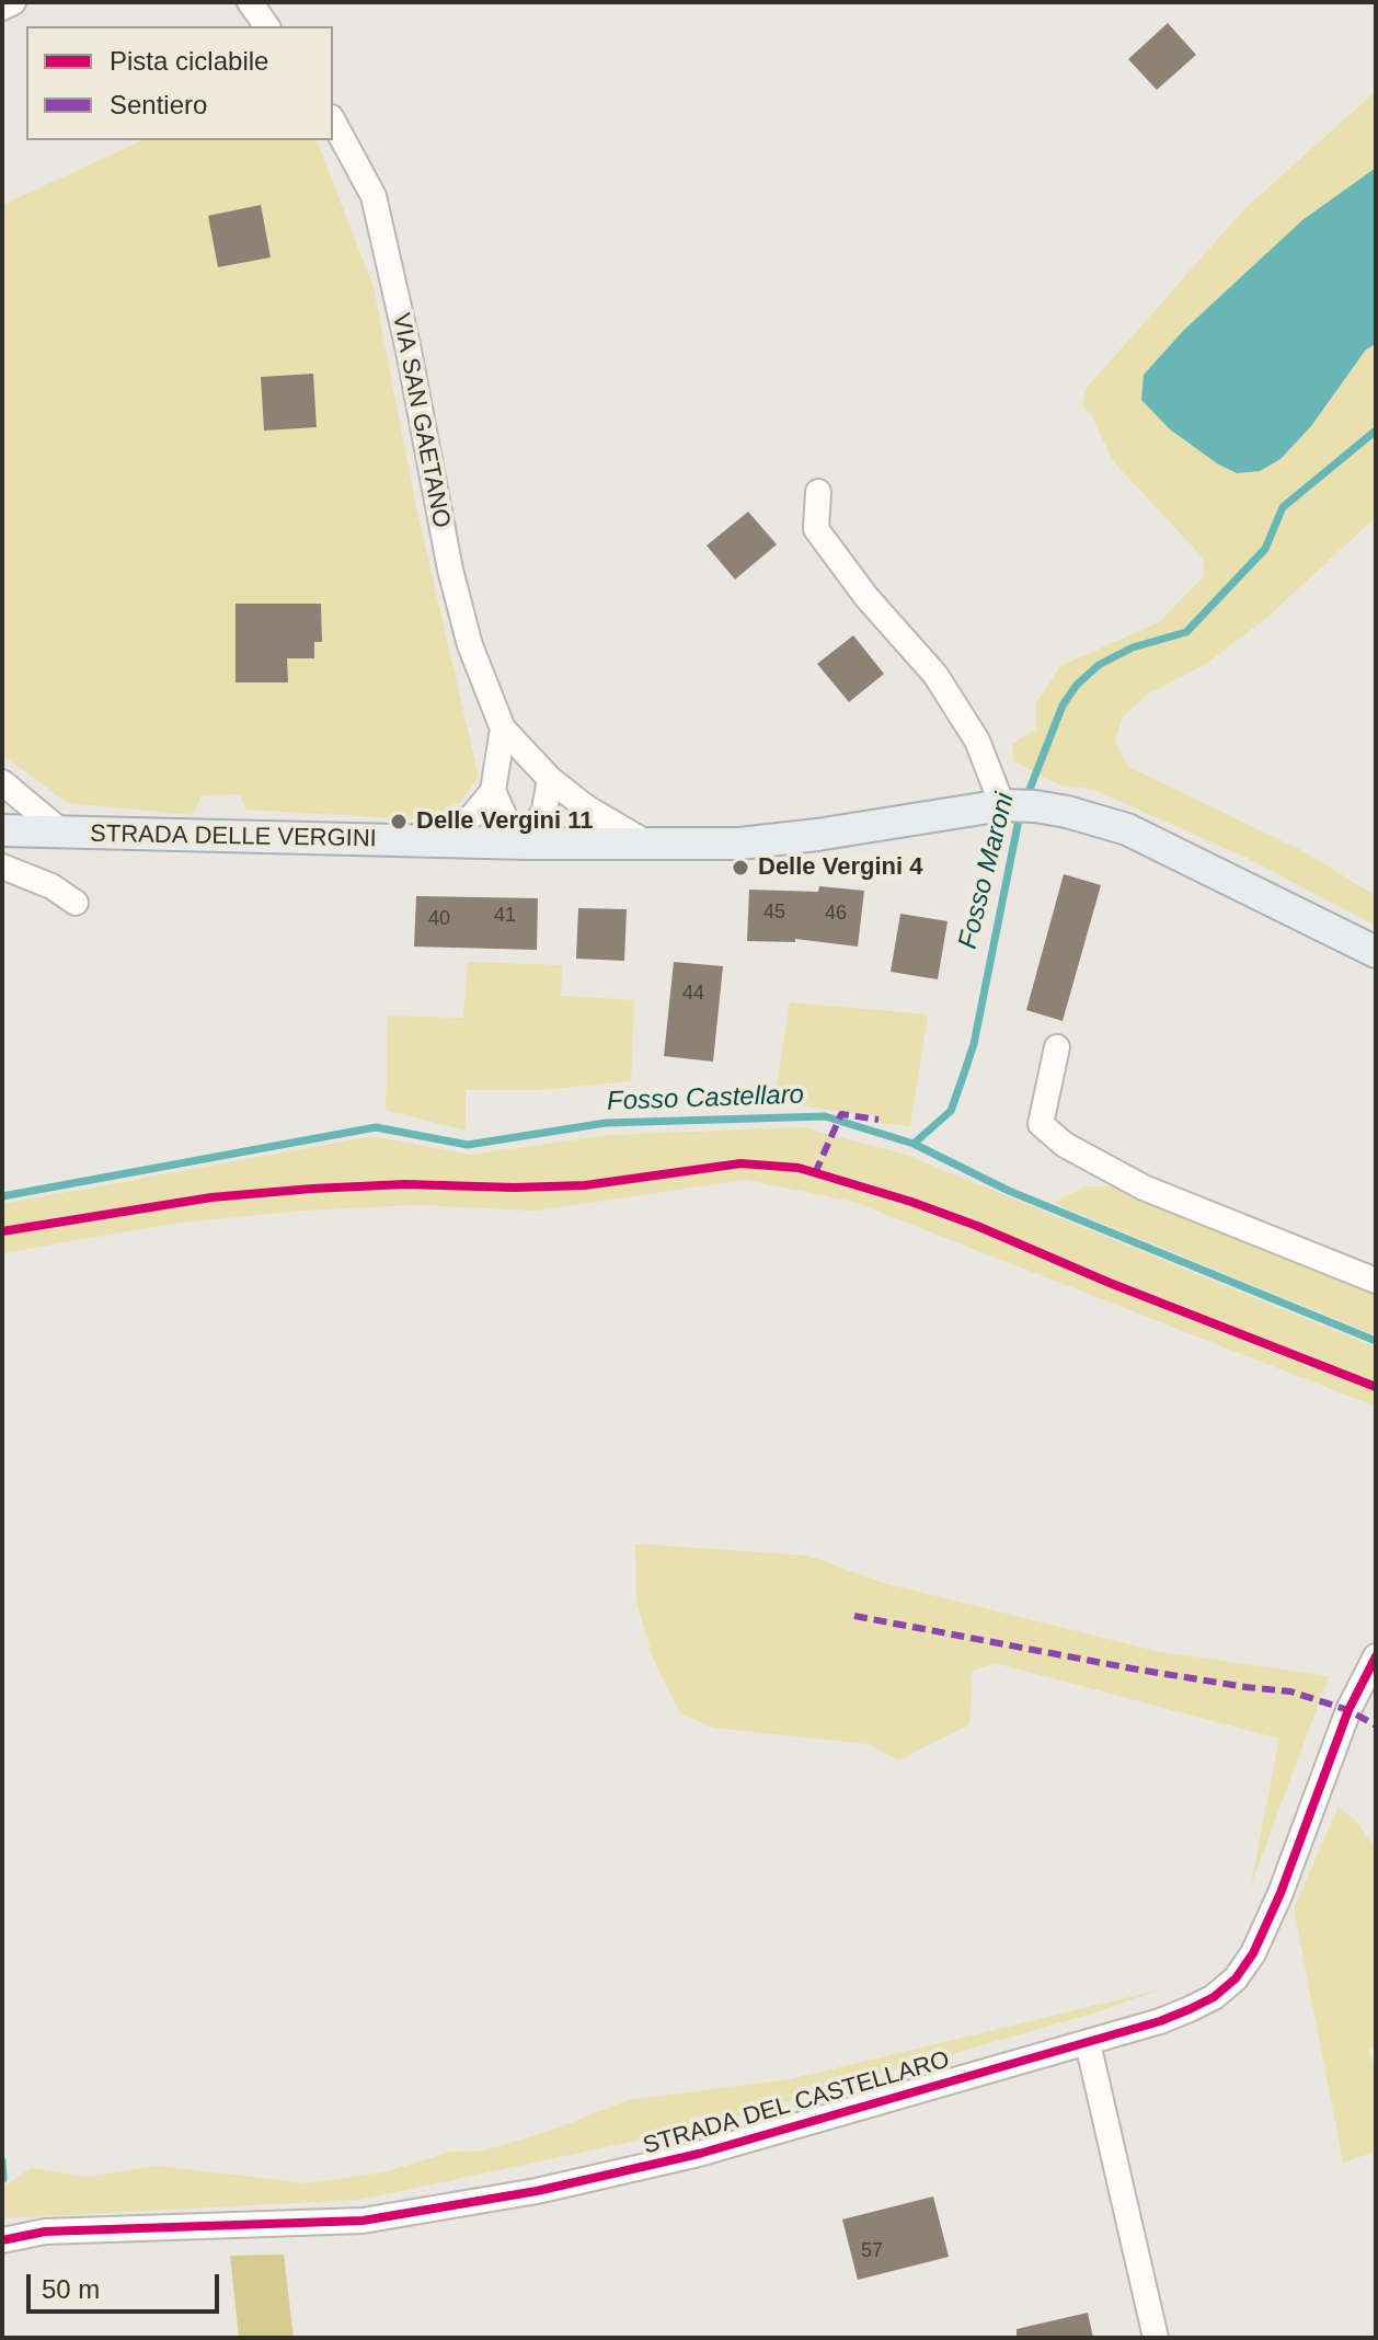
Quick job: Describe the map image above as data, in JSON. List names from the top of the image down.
{
  "streets": {
    "main road": ["STRADA DELLE VERGINI"],
    "street": ["VIA SAN GAETANO", "STRADA DEL CASTELLARO"]
  },
  "crossings": [
    ["VIA SAN GAETANO", "STRADA DELLE VERGINI"]
  ],
  "water": ["Fosso Maroni", "Fosso Castellaro"],
  "places": ["Delle Vergini 11", "Delle Vergini 4"],
  "house_numbers": [
    "45",
    "46",
    "41",
    "40",
    "44",
    "57"
  ],
  "legend": ["Pista ciclabile", "Sentiero"],
  "scale_bar": "50 m"
}
